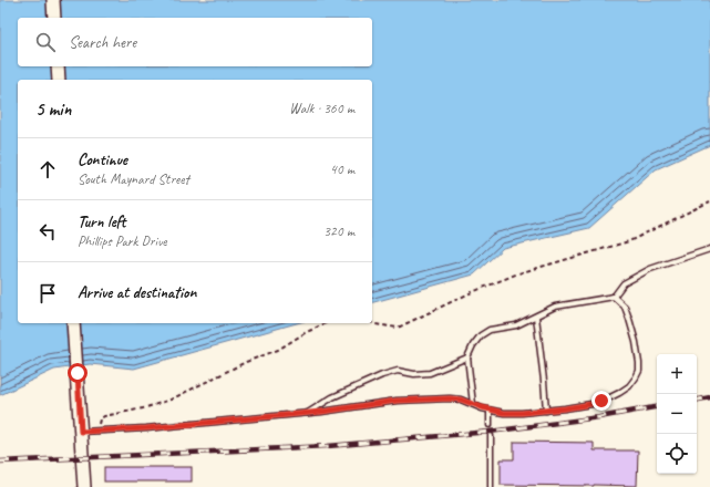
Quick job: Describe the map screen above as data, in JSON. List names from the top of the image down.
{
  "page": {
    "search": "Search here",
    "heading": ["5 min", "Walk · 360 m"],
    "list": [
      ["Continue", "South Maynard Street", "40 m"],
      ["Turn left", "Phillips Park Drive", "320 m"],
      "Arrive at destination"
    ],
    "map_buttons": ["+", "−"]
  }
}
